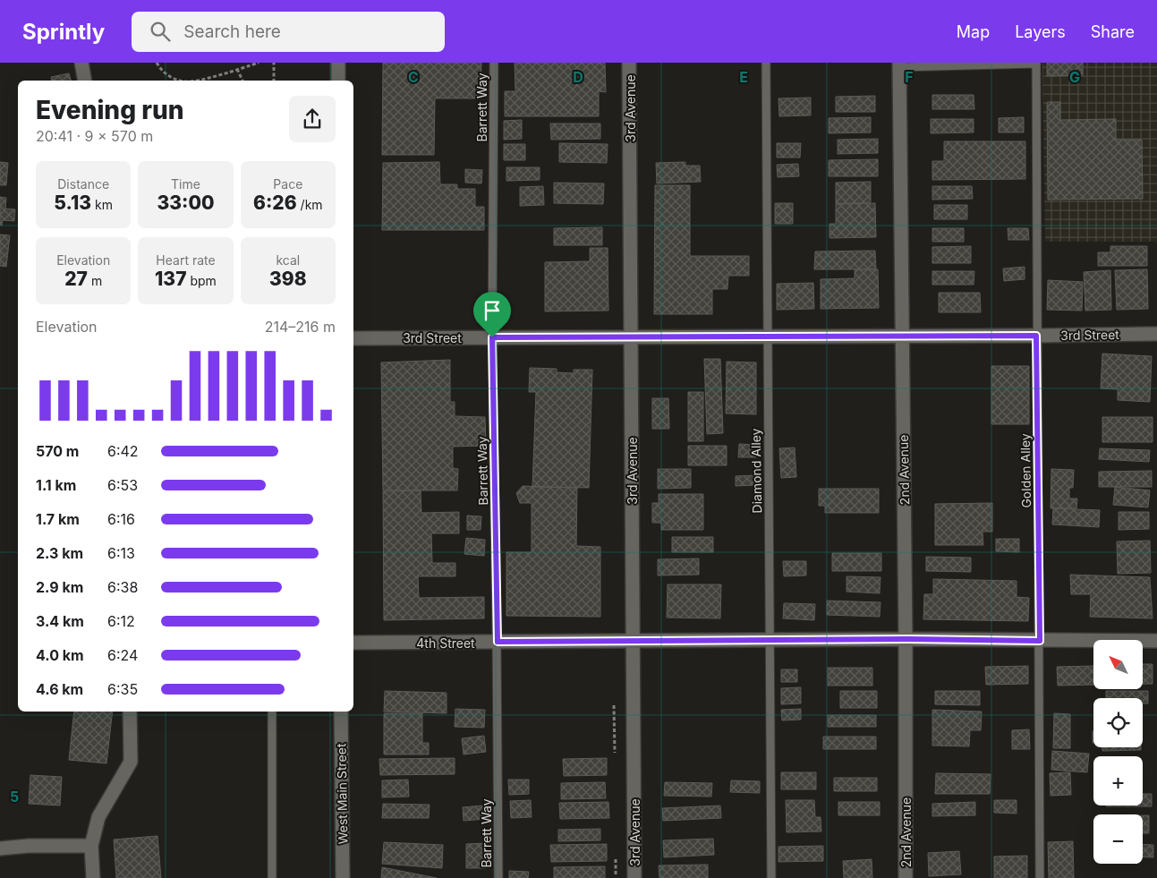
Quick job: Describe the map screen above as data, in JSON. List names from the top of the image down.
{
  "streets": {
    "street": [
      "3rd Avenue",
      "3rd Street",
      "2nd Avenue",
      "4th Street",
      "West Main Street"
    ],
    "lane": ["Barrett Way", "Diamond Alley", "Golden Alley"]
  },
  "crossings": [
    ["Barrett Way", "3rd Street"],
    ["Barrett Way", "4th Street"],
    ["3rd Avenue", "3rd Street"],
    ["3rd Avenue", "4th Street"],
    ["3rd Street", "2nd Avenue"],
    ["3rd Street", "Diamond Alley"],
    ["3rd Street", "Golden Alley"],
    ["2nd Avenue", "4th Street"],
    ["Diamond Alley", "4th Street"],
    ["Golden Alley", "4th Street"]
  ],
  "north": "top left",
  "page": {
    "header": "Sprintly",
    "search": "Search here",
    "nav": ["Map", "Layers", "Share"],
    "heading": ["Evening run", "20:41 · 9 × 570 m"],
    "stats": [
      ["Distance", "5.13 km"],
      ["Time", "33:00"],
      ["Pace", "6:26 /km"],
      ["Elevation", "27 m"],
      ["Heart rate", "137 bpm"],
      ["kcal", "398"]
    ],
    "chart": ["Elevation", "214–216 m"],
    "list": [
      {
        "name": "570 m",
        "note": "6:42"
      },
      {
        "name": "1.1 km",
        "note": "6:53"
      },
      {
        "name": "1.7 km",
        "note": "6:16"
      },
      {
        "name": "2.3 km",
        "note": "6:13"
      },
      {
        "name": "2.9 km",
        "note": "6:38"
      },
      {
        "name": "3.4 km",
        "note": "6:12"
      },
      {
        "name": "4.0 km",
        "note": "6:24"
      },
      {
        "name": "4.6 km",
        "note": "6:35"
      }
    ],
    "map_buttons": ["+", "−"]
  },
  "grid": {
    "columns": [
      "C",
      "D",
      "E",
      "F",
      "G"
    ],
    "rows": ["5"]
  }
}
